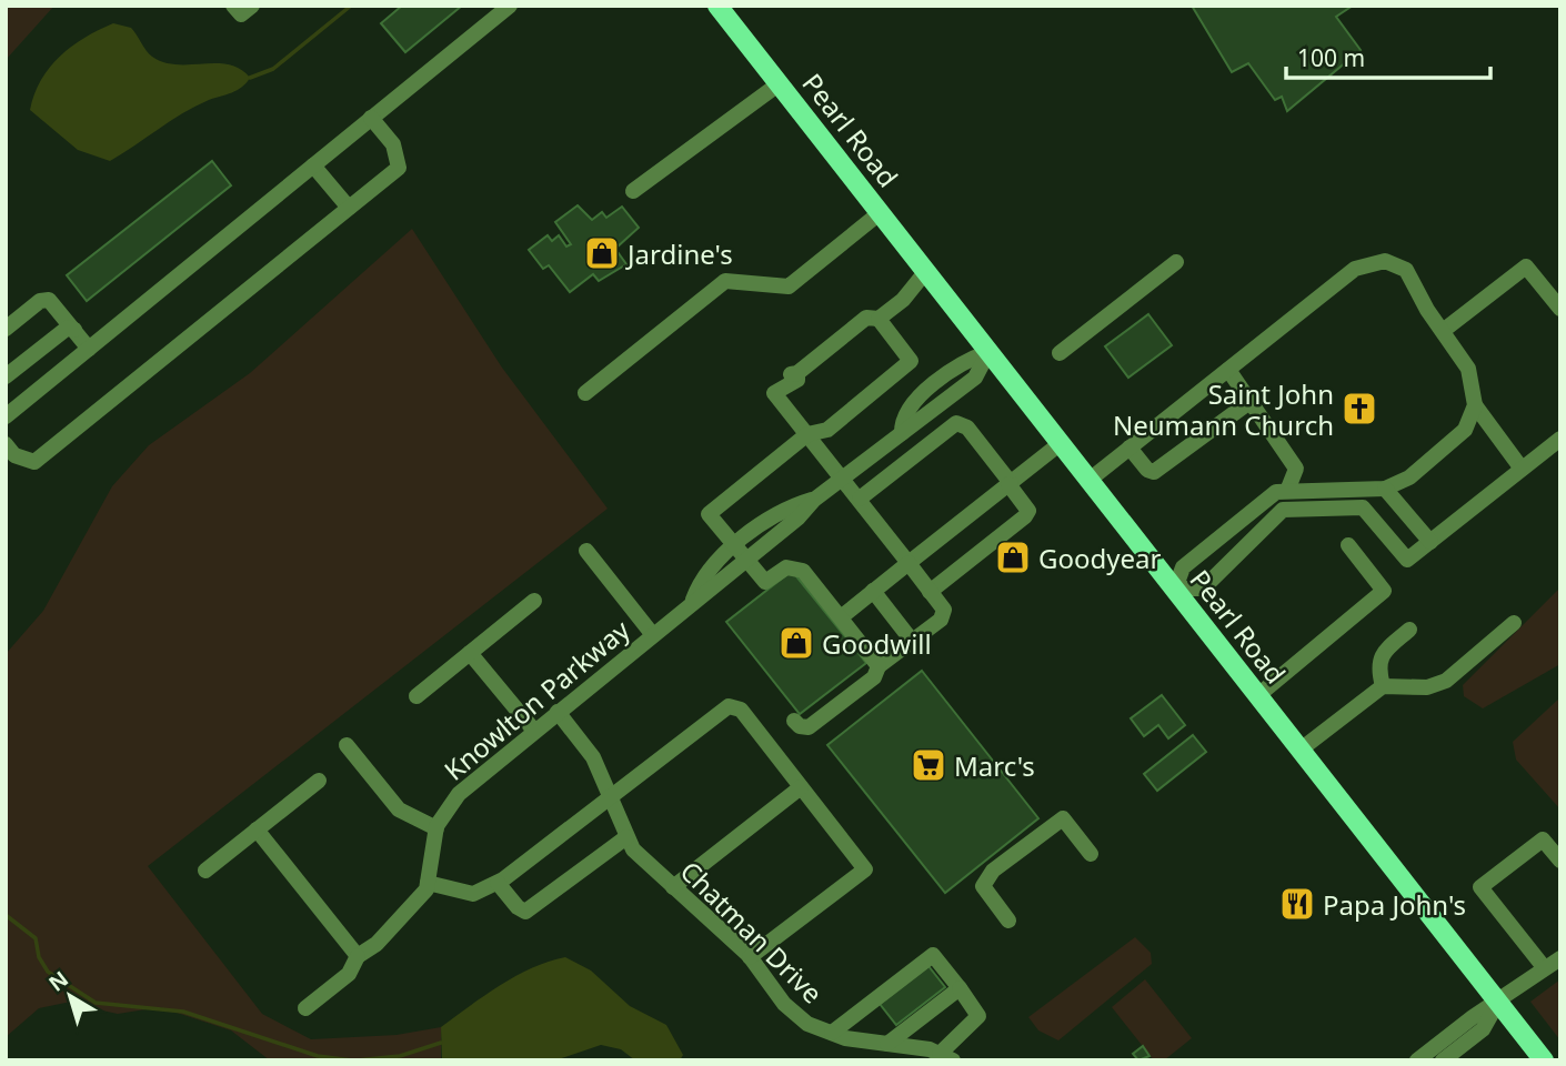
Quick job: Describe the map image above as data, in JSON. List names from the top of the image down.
{
  "streets": {
    "main road": ["Pearl Road"],
    "street": ["Knowlton Parkway", "Chatman Drive"]
  },
  "crossings": [
    ["Pearl Road", "Knowlton Parkway"],
    ["Knowlton Parkway", "Chatman Drive"]
  ],
  "places": {
    "shop": ["Jardine's", "Goodyear", "Goodwill"],
    "church": ["Saint John Neumann Church"],
    "supermarket": ["Marc's"],
    "restaurant": ["Papa John's"]
  },
  "scale_bar": "100 m",
  "north": "top left"
}
